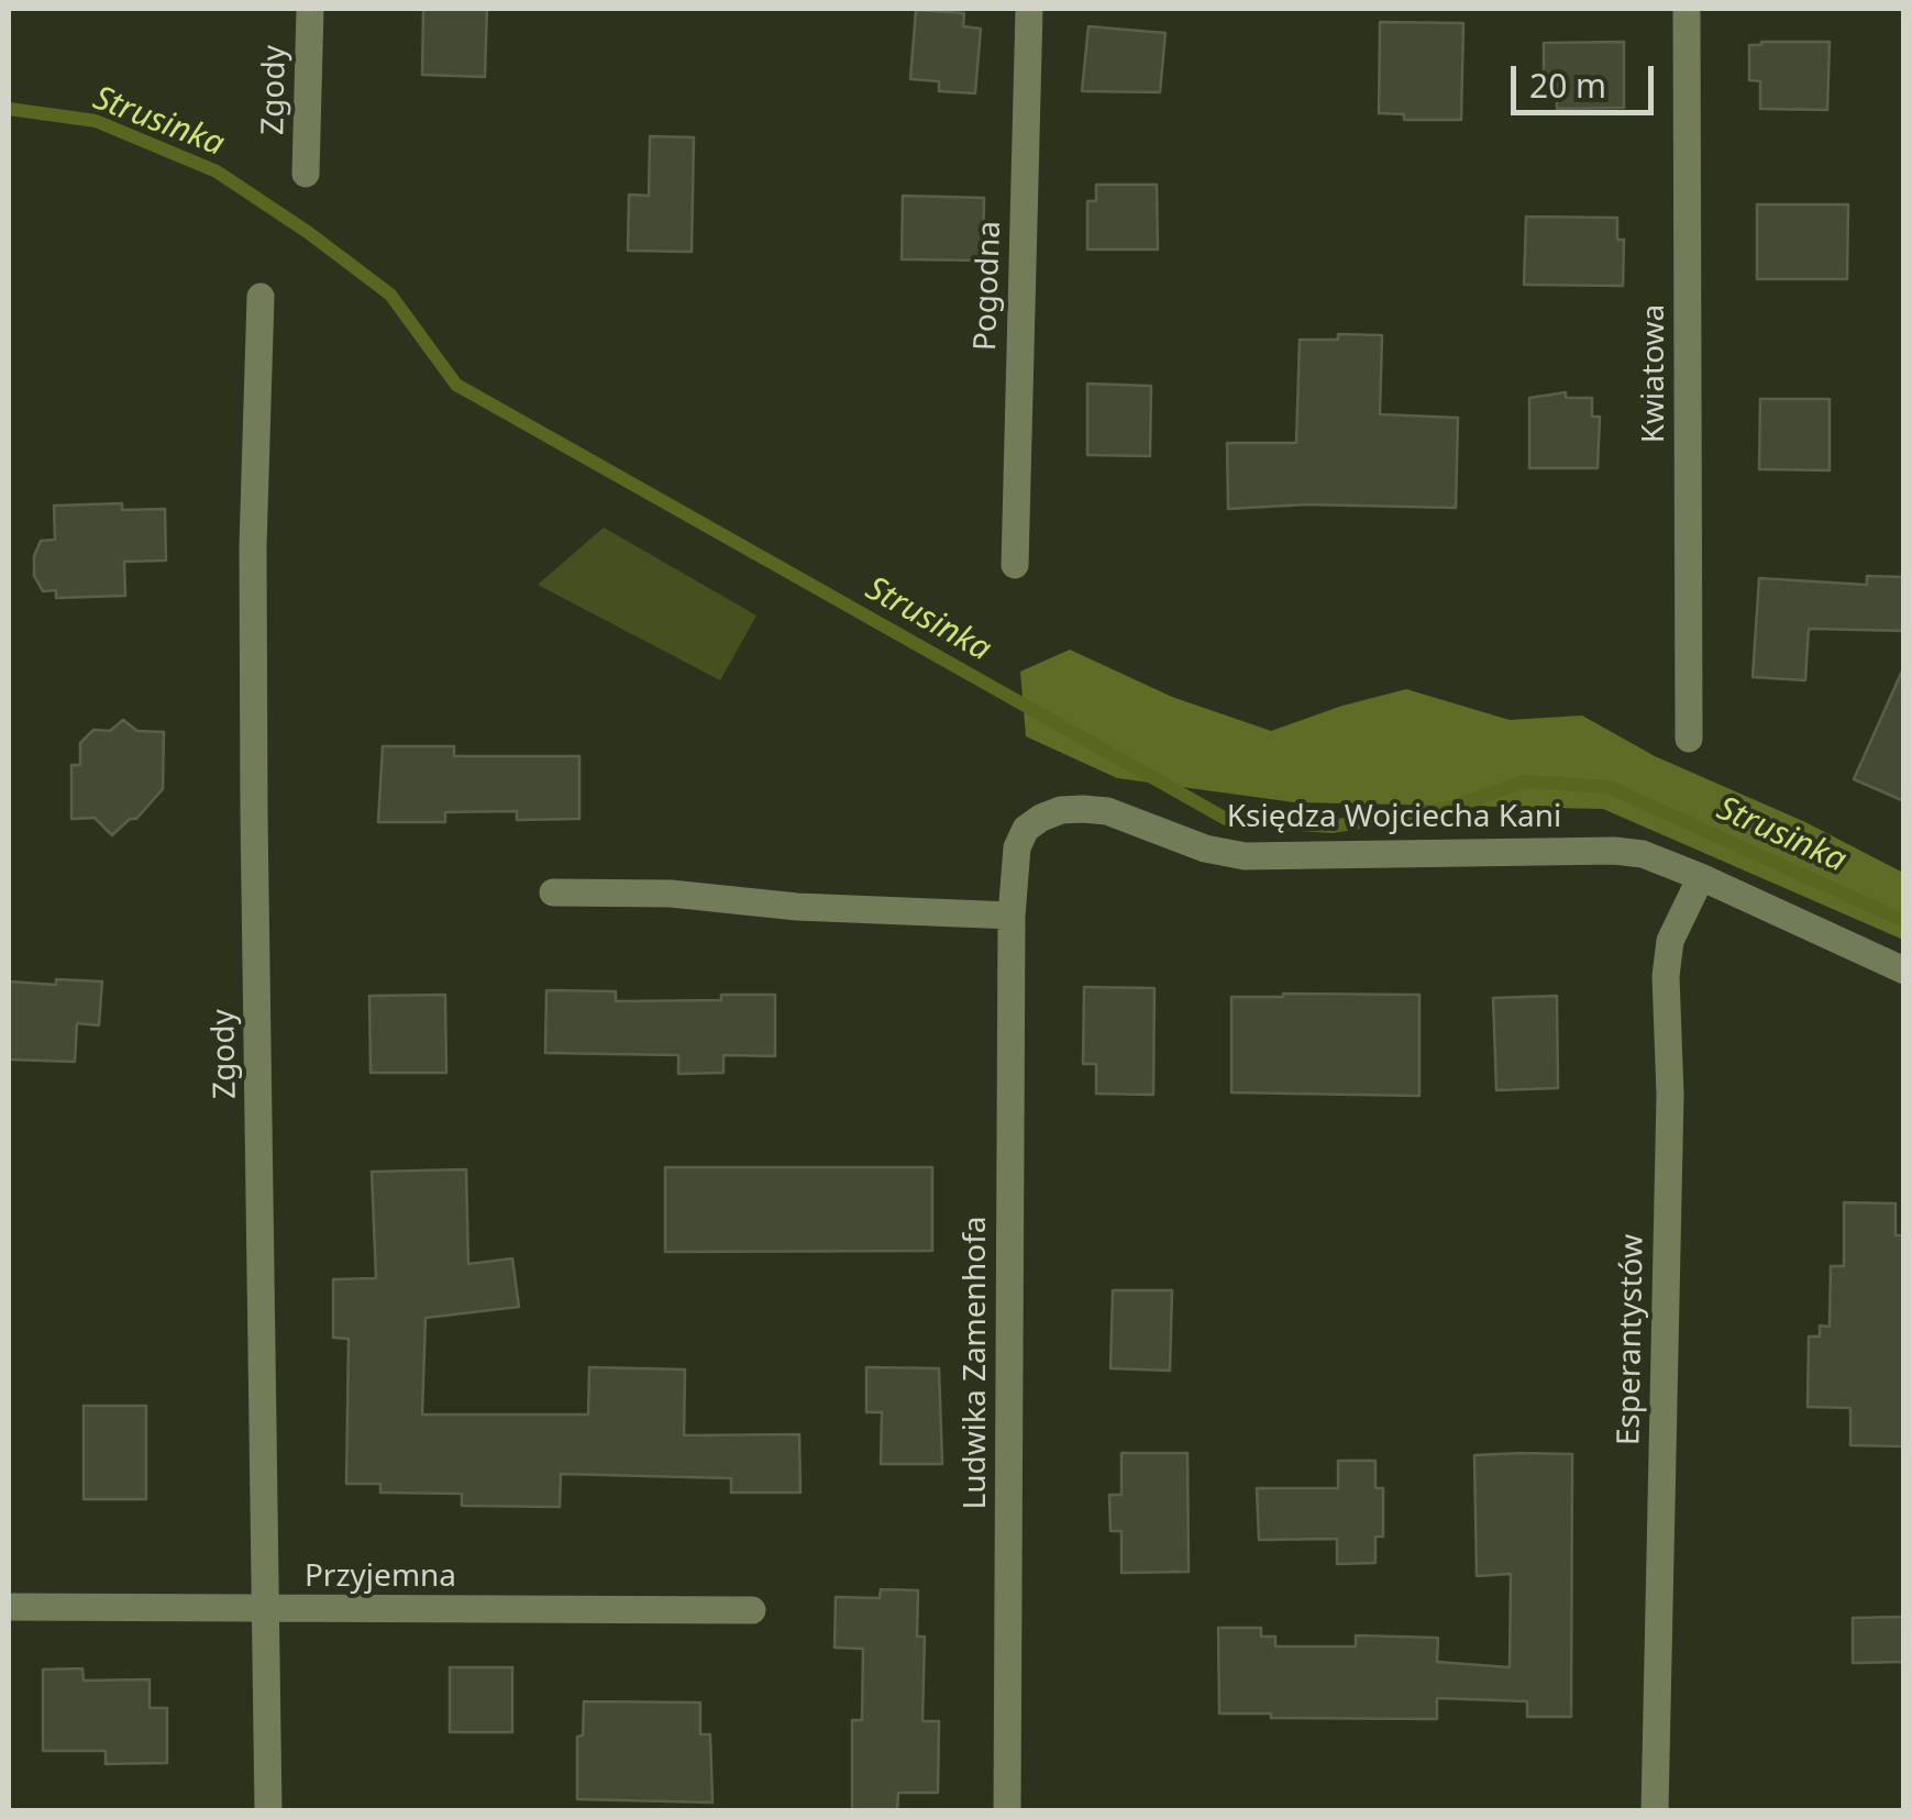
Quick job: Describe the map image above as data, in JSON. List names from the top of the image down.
{
  "streets": {
    "street": [
      "Zgody",
      "Pogodna",
      "Kwiatowa",
      "Księdza Wojciecha Kani",
      "Esperantystów",
      "Ludwika Zamenhofa",
      "Przyjemna"
    ]
  },
  "crossings": [
    ["Zgody", "Przyjemna"],
    ["Księdza Wojciecha Kani", "Esperantystów"],
    ["Księdza Wojciecha Kani", "Ludwika Zamenhofa"]
  ],
  "water": ["Strusinka"],
  "scale_bar": "20 m"
}
